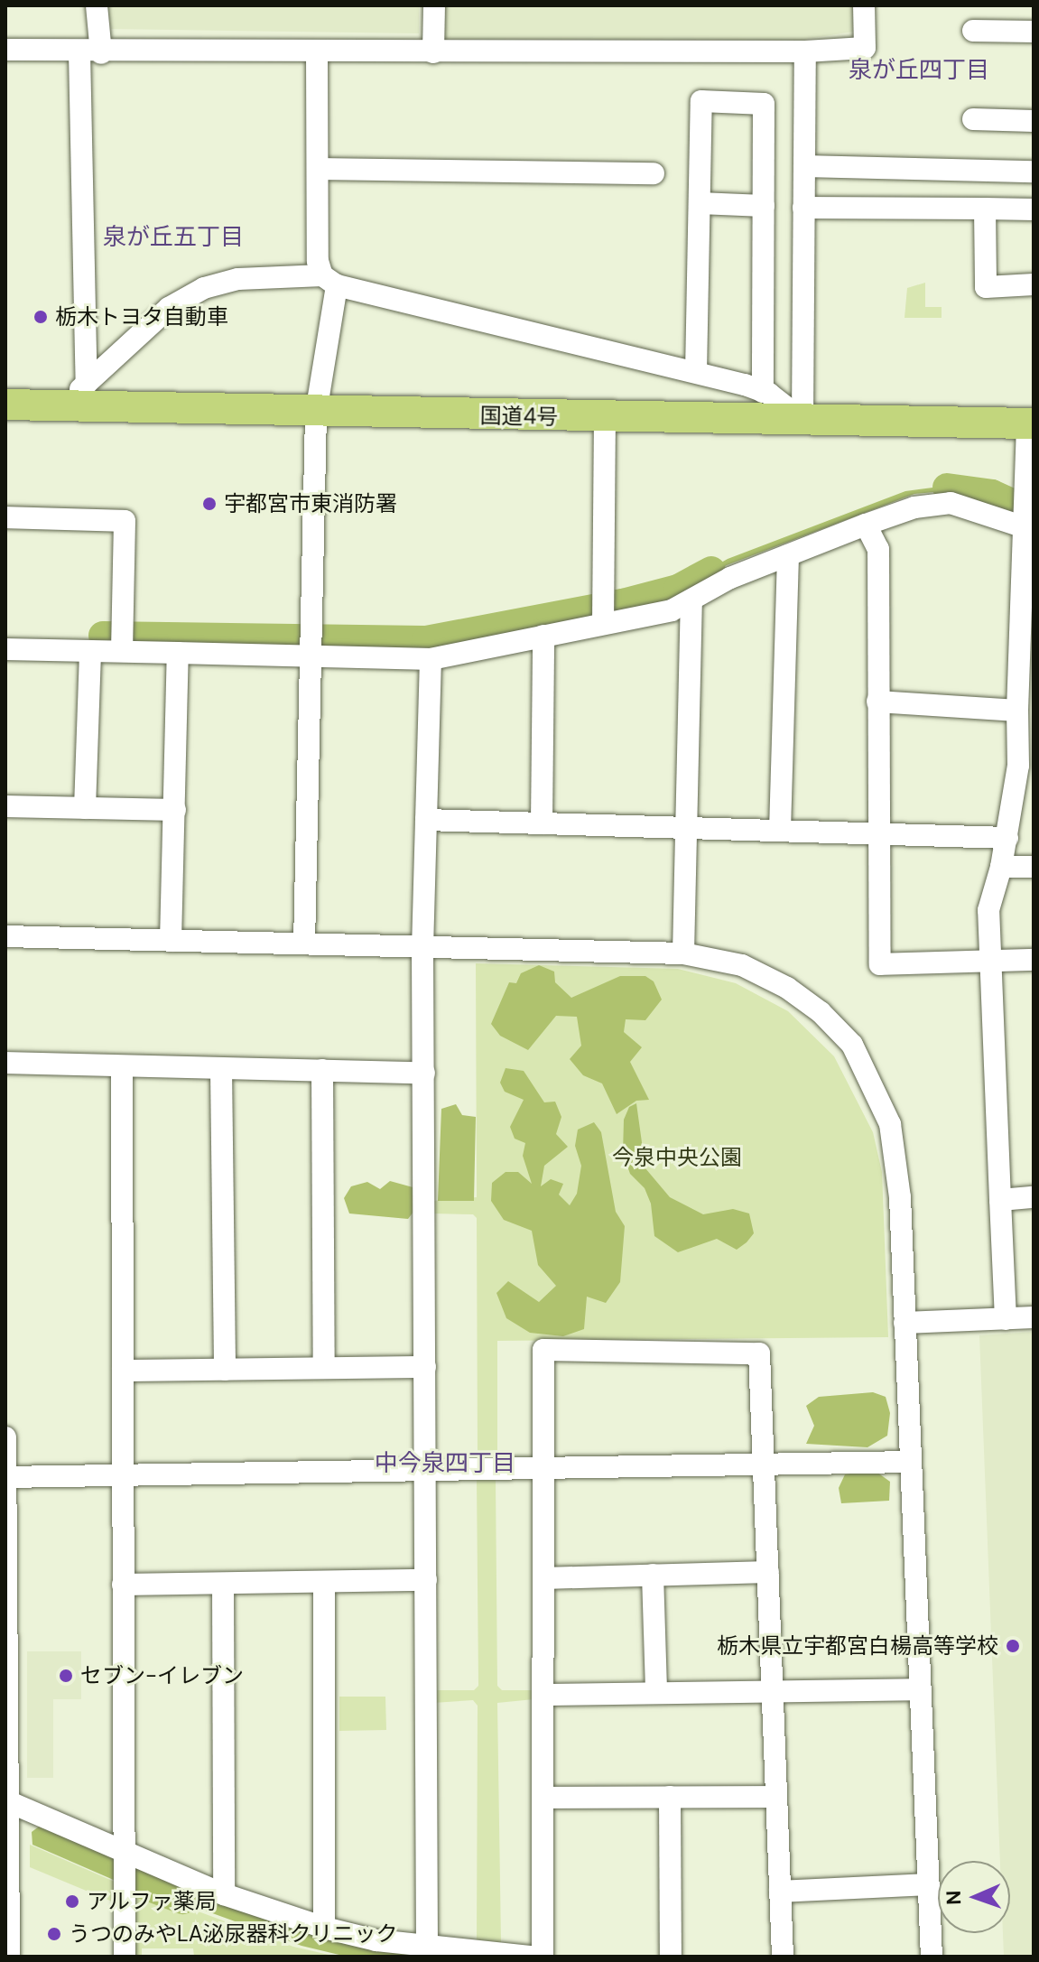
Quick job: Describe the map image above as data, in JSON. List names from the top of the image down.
{
  "streets": {
    "highway": ["国道4号"]
  },
  "districts": ["泉が丘四丁目", "泉が丘五丁目", "中今泉四丁目"],
  "parks": ["今泉中央公園"],
  "places": [
    "栃木トヨタ自動車",
    "宇都宮市東消防署",
    "栃木県立宇都宮白楊高等学校",
    "セブン-イレブン",
    "アルファ薬局",
    "うつのみやLA泌尿器科クリニック"
  ],
  "north": "left"
}
